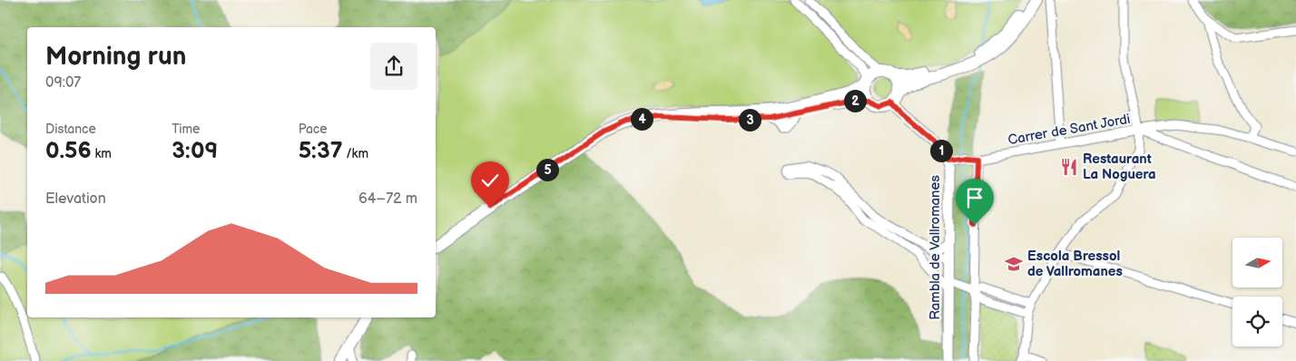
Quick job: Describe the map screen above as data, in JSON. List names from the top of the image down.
{
  "streets": {
    "street": ["Carrer de Sant Jordi", "Rambla de Vallromanes"]
  },
  "crossings": [
    ["Carrer de Sant Jordi", "Rambla de Vallromanes"]
  ],
  "places": {
    "restaurant": ["Restaurant La Noguera"],
    "school or university": ["Escola Bressol de Vallromanes"]
  },
  "north": "right",
  "page": {
    "heading": ["Morning run", "09:07"],
    "pins": [
      "2",
      "4",
      "3",
      "1",
      "5"
    ],
    "stats": [
      ["Distance", "0.56 km"],
      ["Time", "3:09"],
      ["Pace", "5:37 /km"]
    ],
    "chart": ["Elevation", "64–72 m"]
  }
}
